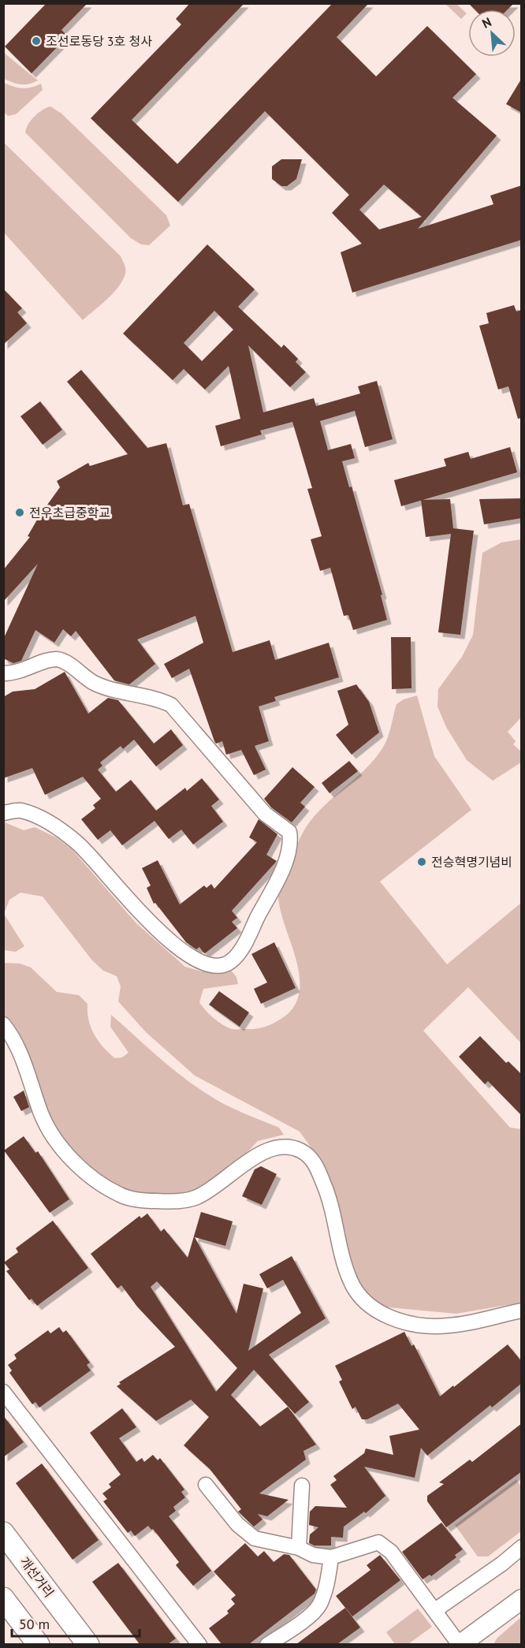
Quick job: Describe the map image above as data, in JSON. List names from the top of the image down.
{
  "streets": {
    "main road": ["개선거리"]
  },
  "places": ["조선로동당 3호 청사", "전우초급중학교", "전승혁명기념비"],
  "scale_bar": "50 m",
  "north": "top left"
}
